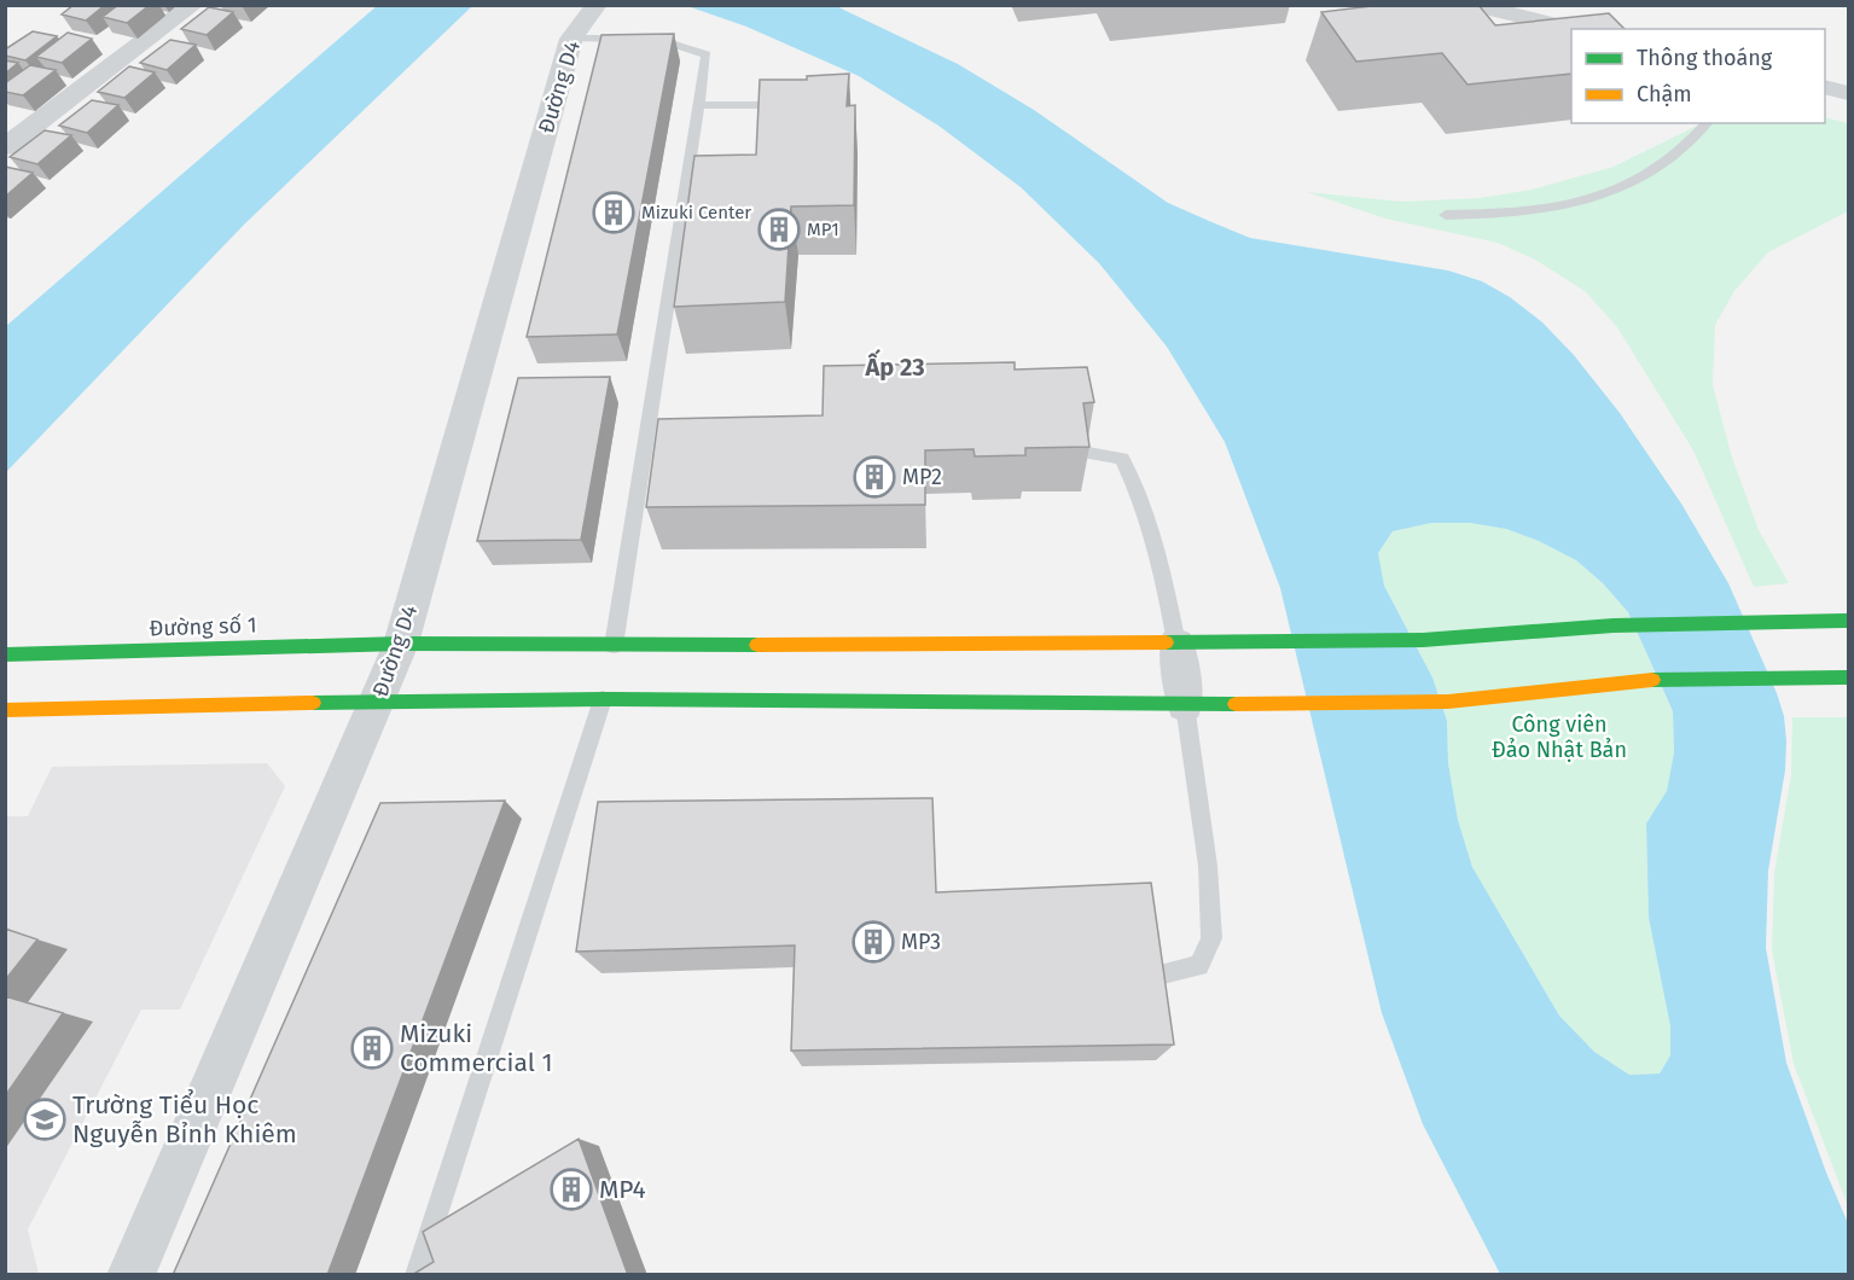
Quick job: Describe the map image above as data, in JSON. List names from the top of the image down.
{
  "streets": {
    "street": ["Đường D4", "Đường số 1"]
  },
  "crossings": [
    ["Đường D4", "Đường số 1"]
  ],
  "districts": ["Ấp 23"],
  "parks": ["Công viên Đảo Nhật Bản"],
  "places": {
    "building": [
      "Mizuki Center",
      "MP1",
      "MP2",
      "MP3",
      "Mizuki Commercial 1",
      "MP4"
    ],
    "school or university": ["Trường Tiểu Học Nguyễn Bỉnh Khiêm"]
  },
  "legend": ["Thông thoáng", "Chậm"]
}
